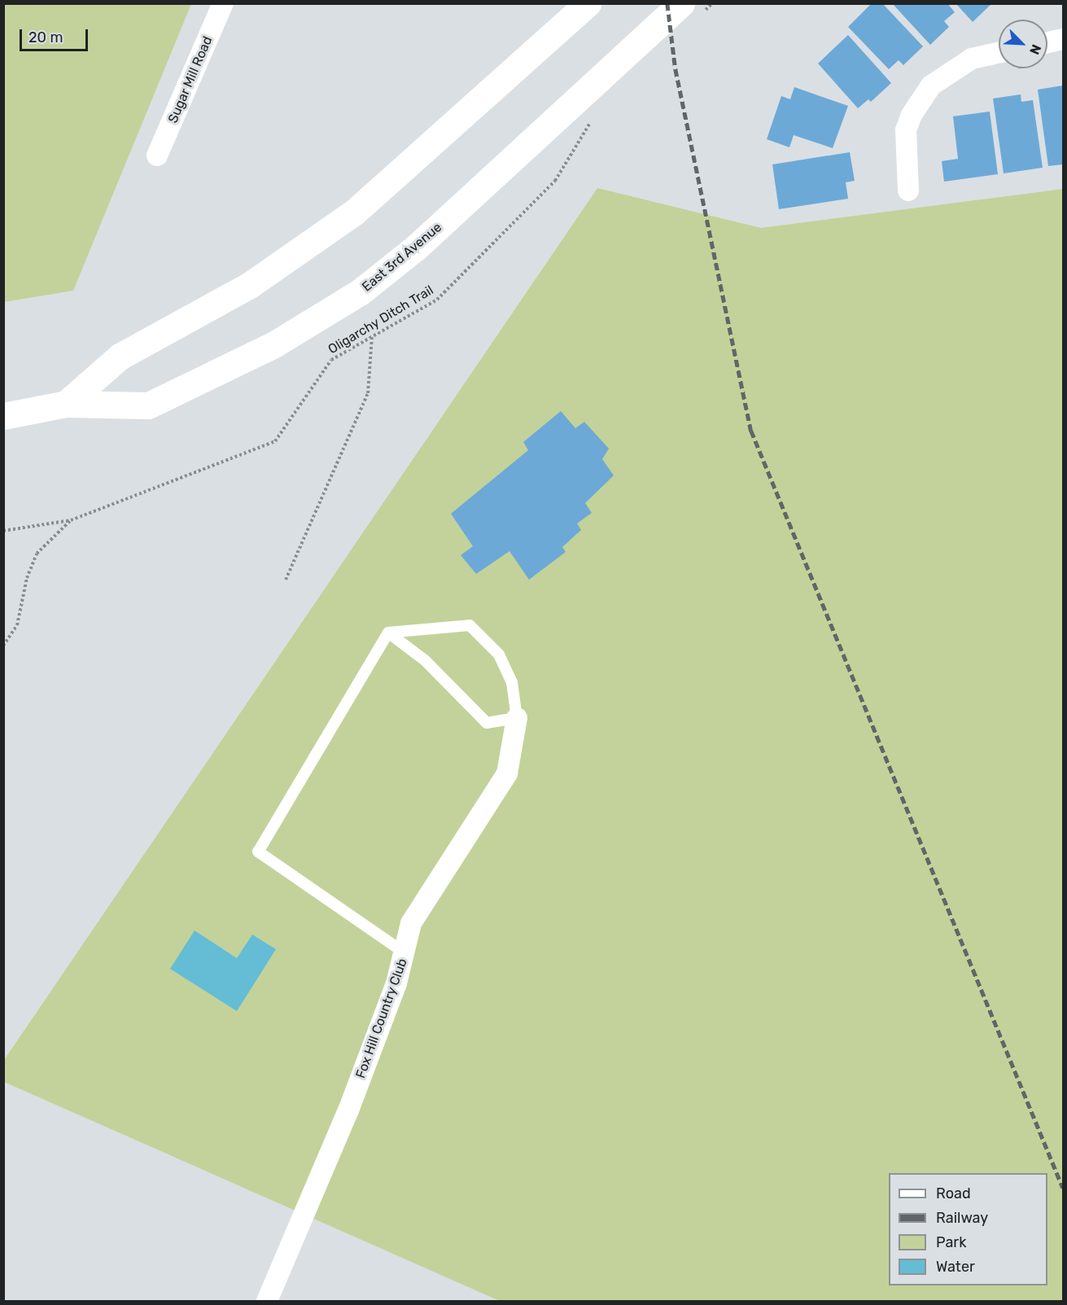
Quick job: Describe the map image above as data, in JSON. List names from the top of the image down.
{
  "streets": {
    "main road": ["East 3rd Avenue"],
    "street": ["Sugar Mill Road", "Fox Hill Country Club"],
    "path": ["Oligarchy Ditch Trail"]
  },
  "legend": [
    "Road",
    "Railway",
    "Park",
    "Water"
  ],
  "scale_bar": "20 m",
  "north": "bottom right"
}
